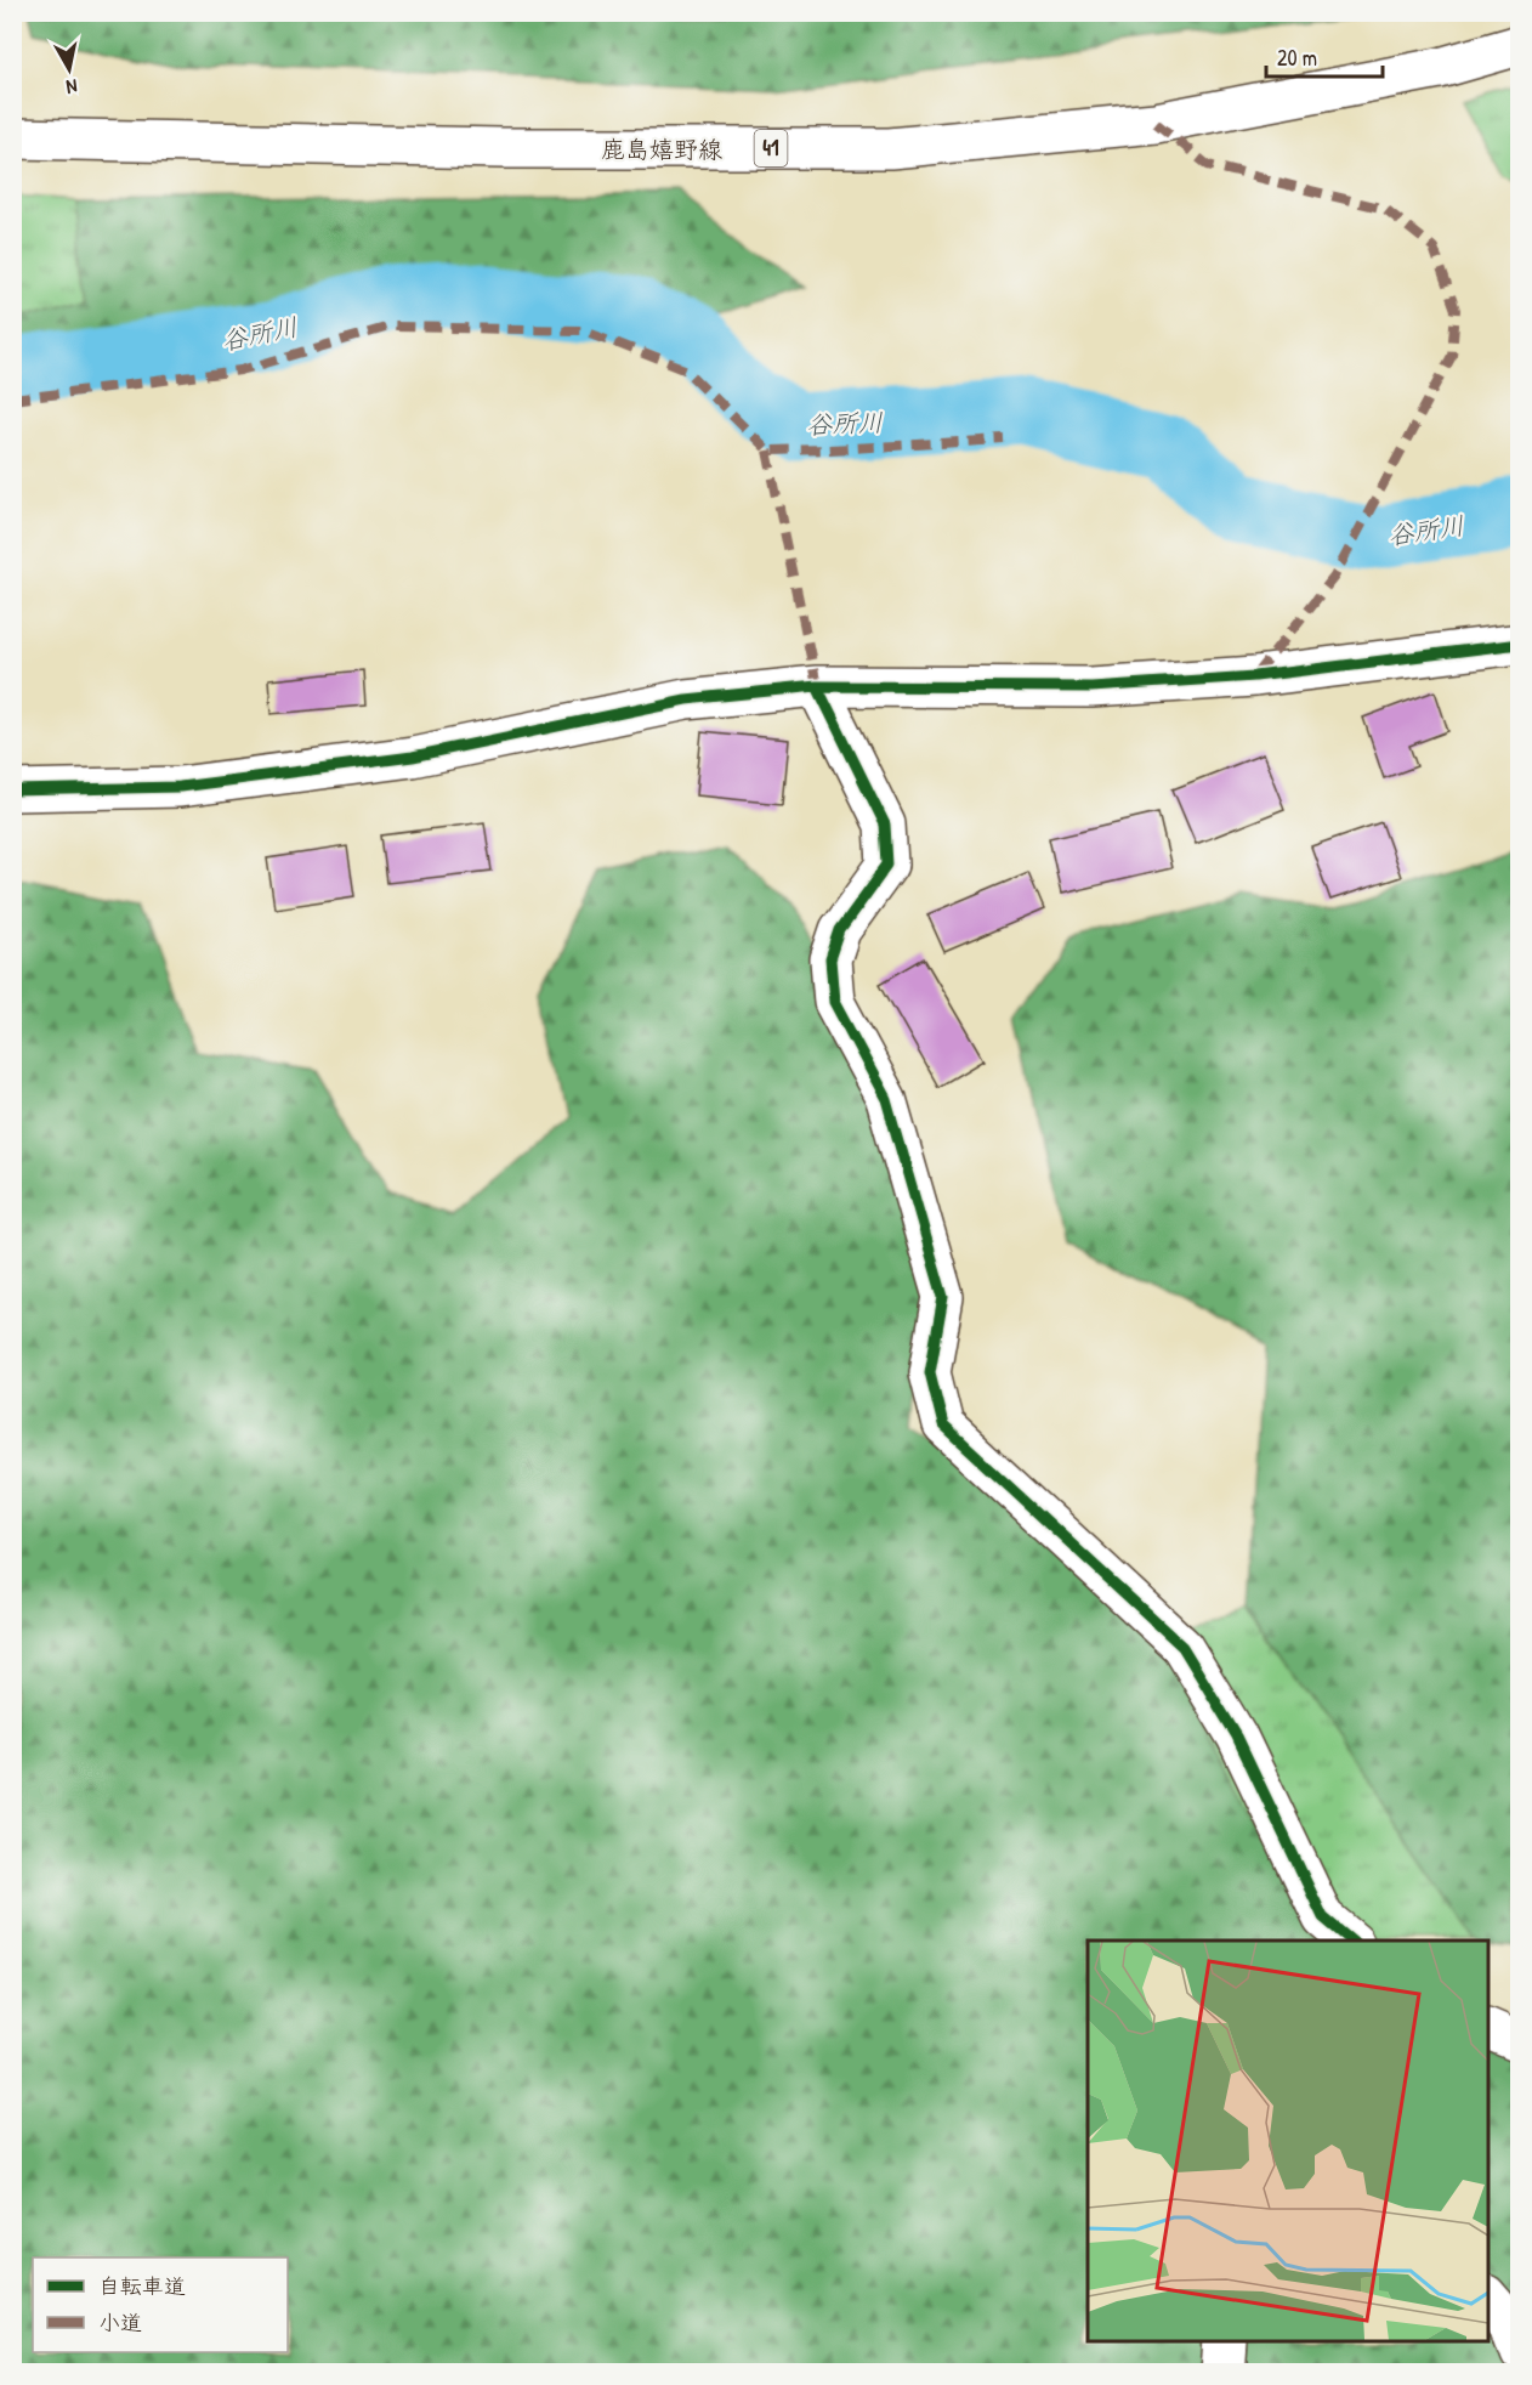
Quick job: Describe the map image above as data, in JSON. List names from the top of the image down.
{
  "streets": {
    "street": ["41", "鹿島嬉野線"]
  },
  "water": ["谷所川"],
  "legend": ["自転車道", "小道"],
  "scale_bar": "20 m",
  "north": "bottom"
}
